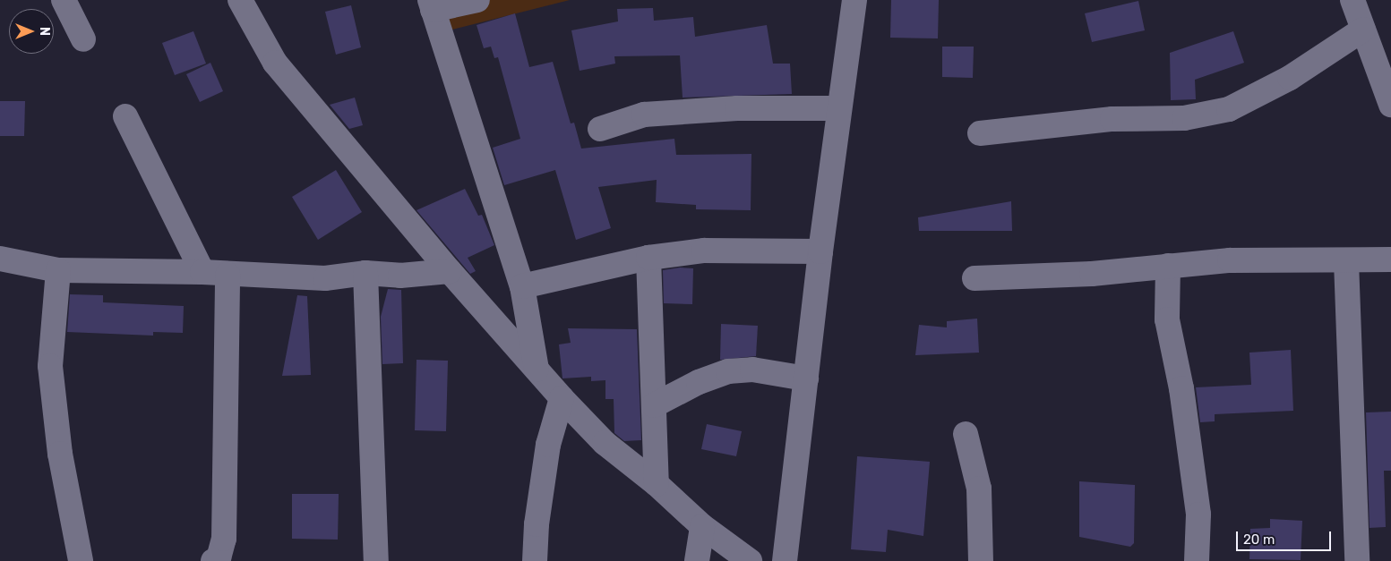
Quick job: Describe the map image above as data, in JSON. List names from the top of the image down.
{
  "scale_bar": "20 m",
  "north": "right"
}
